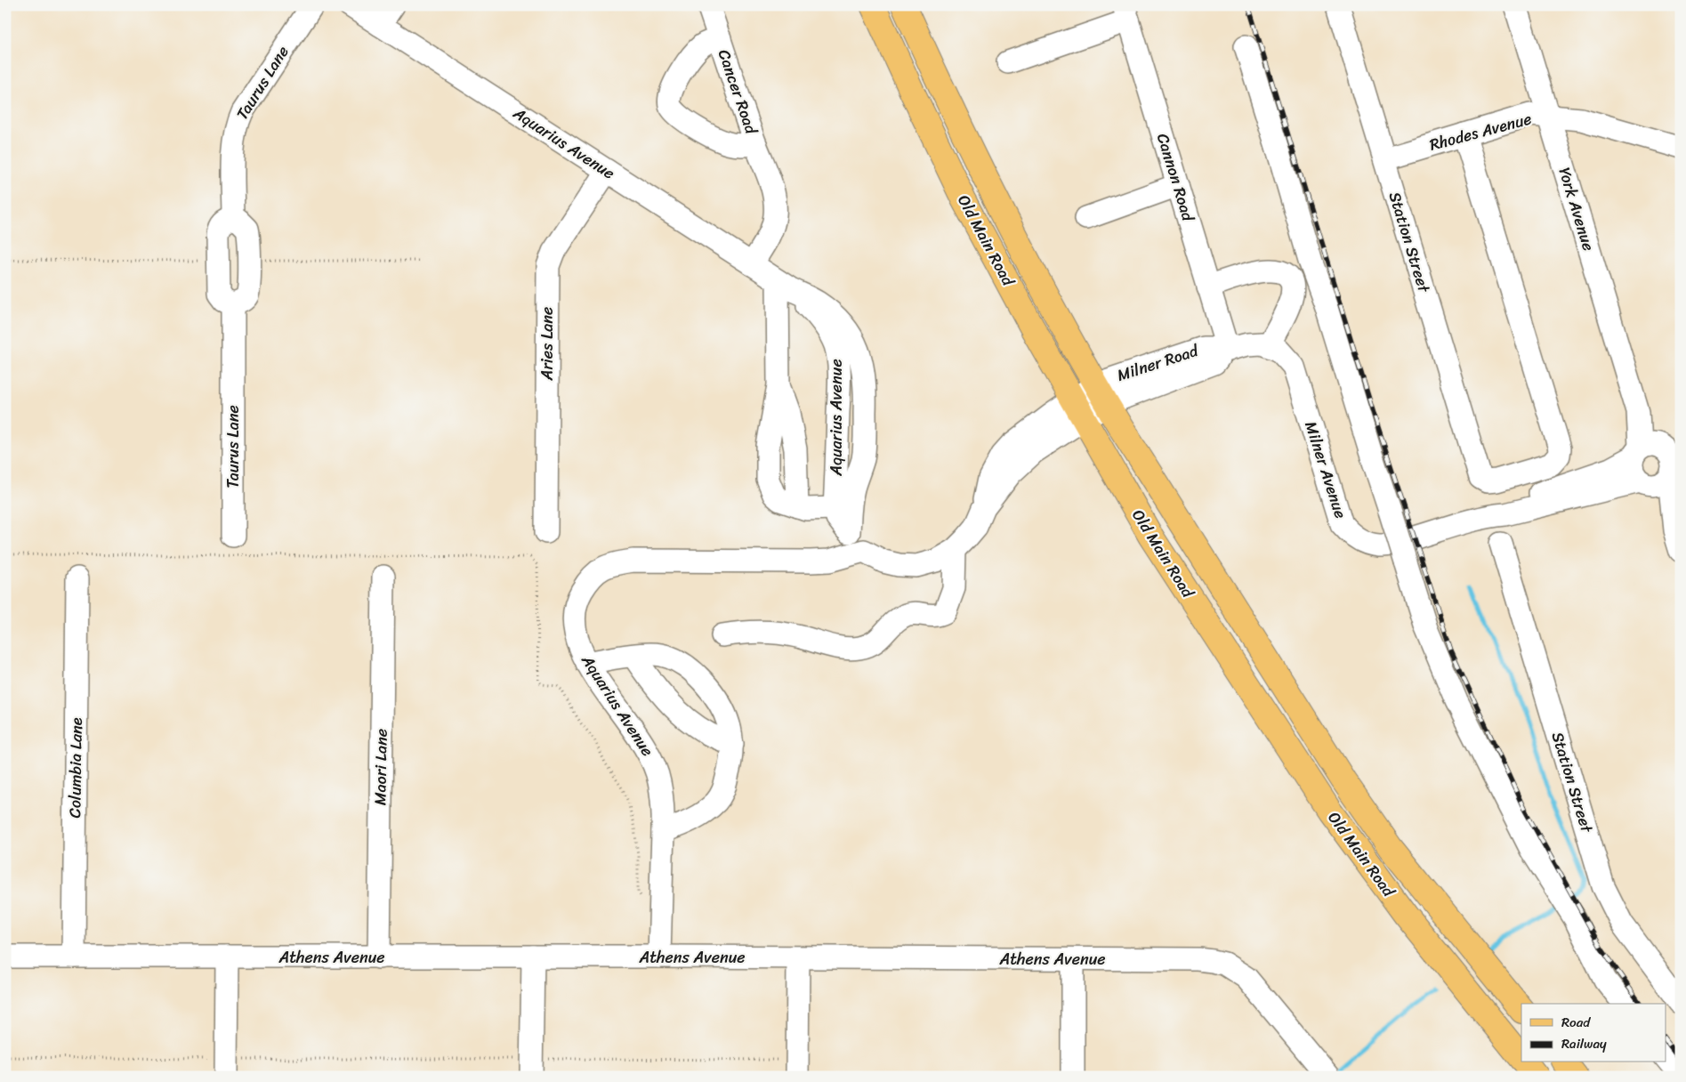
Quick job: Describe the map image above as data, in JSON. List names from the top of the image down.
{
  "streets": {
    "main road": ["Old Main Road"],
    "street": [
      "Taurus Lane",
      "Cancer Road",
      "Rhodes Avenue",
      "Aquarius Avenue",
      "Cannon Road",
      "York Avenue",
      "Station Street",
      "Aries Lane",
      "Milner Road",
      "Milner Avenue",
      "Maori Lane",
      "Columbia Lane",
      "Athens Avenue"
    ]
  },
  "crossings": [
    ["Cancer Road", "Aquarius Avenue"],
    ["Rhodes Avenue", "York Avenue"],
    ["Rhodes Avenue", "Station Street"],
    ["Aquarius Avenue", "Aries Lane"],
    ["Aquarius Avenue", "Athens Avenue"],
    ["Cannon Road", "Milner Road"],
    ["York Avenue", "Milner Avenue"],
    ["Old Main Road", "Milner Road"],
    ["Maori Lane", "Athens Avenue"],
    ["Columbia Lane", "Athens Avenue"]
  ],
  "legend": ["Road", "Railway"]
}
